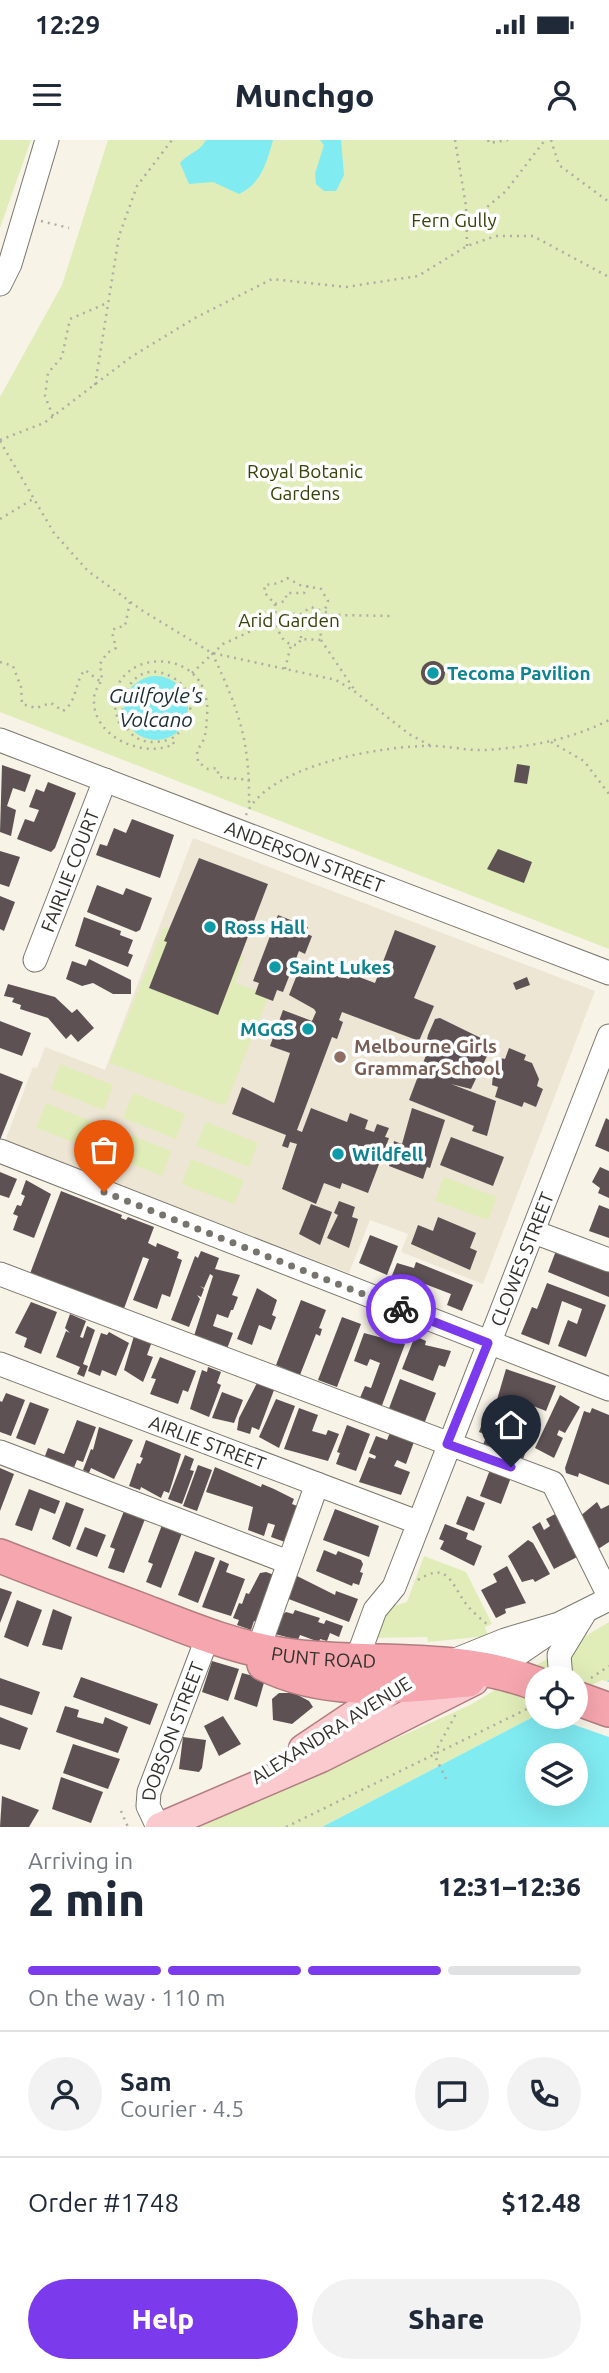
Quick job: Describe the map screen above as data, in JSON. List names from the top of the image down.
{
  "streets": {
    "highway": ["PUNT ROAD", "ALEXANDRA AVENUE"],
    "street": [
      "ANDERSON STREET",
      "FAIRLIE COURT",
      "CLOWES STREET",
      "AIRLIE STREET",
      "DOBSON STREET"
    ]
  },
  "crossings": [
    ["ANDERSON STREET", "FAIRLIE COURT"],
    ["CLOWES STREET", "AIRLIE STREET"],
    ["CLOWES STREET", "PUNT ROAD"],
    ["PUNT ROAD", "ALEXANDRA AVENUE"],
    ["PUNT ROAD", "DOBSON STREET"],
    ["ALEXANDRA AVENUE", "DOBSON STREET"]
  ],
  "water": ["Guilfoyle's Volcano"],
  "parks": ["Fern Gully", "Royal Botanic Gardens", "Arid Garden"],
  "places": [
    "Tecoma Pavilion",
    "Ross Hall",
    "Saint Lukes",
    "MGGS",
    "Melbourne Girls Grammar School",
    "Wildfell"
  ],
  "page": {
    "status": "12:29",
    "header": "Munchgo",
    "heading": ["2 min", "Arriving in", "12:31–12:36"],
    "panel": [
      "Sam",
      "Courier · 4.5",
      "Order #1748",
      "$12.48"
    ],
    "bar": "On the way · 110 m",
    "buttons": ["Help", "Share"]
  }
}
